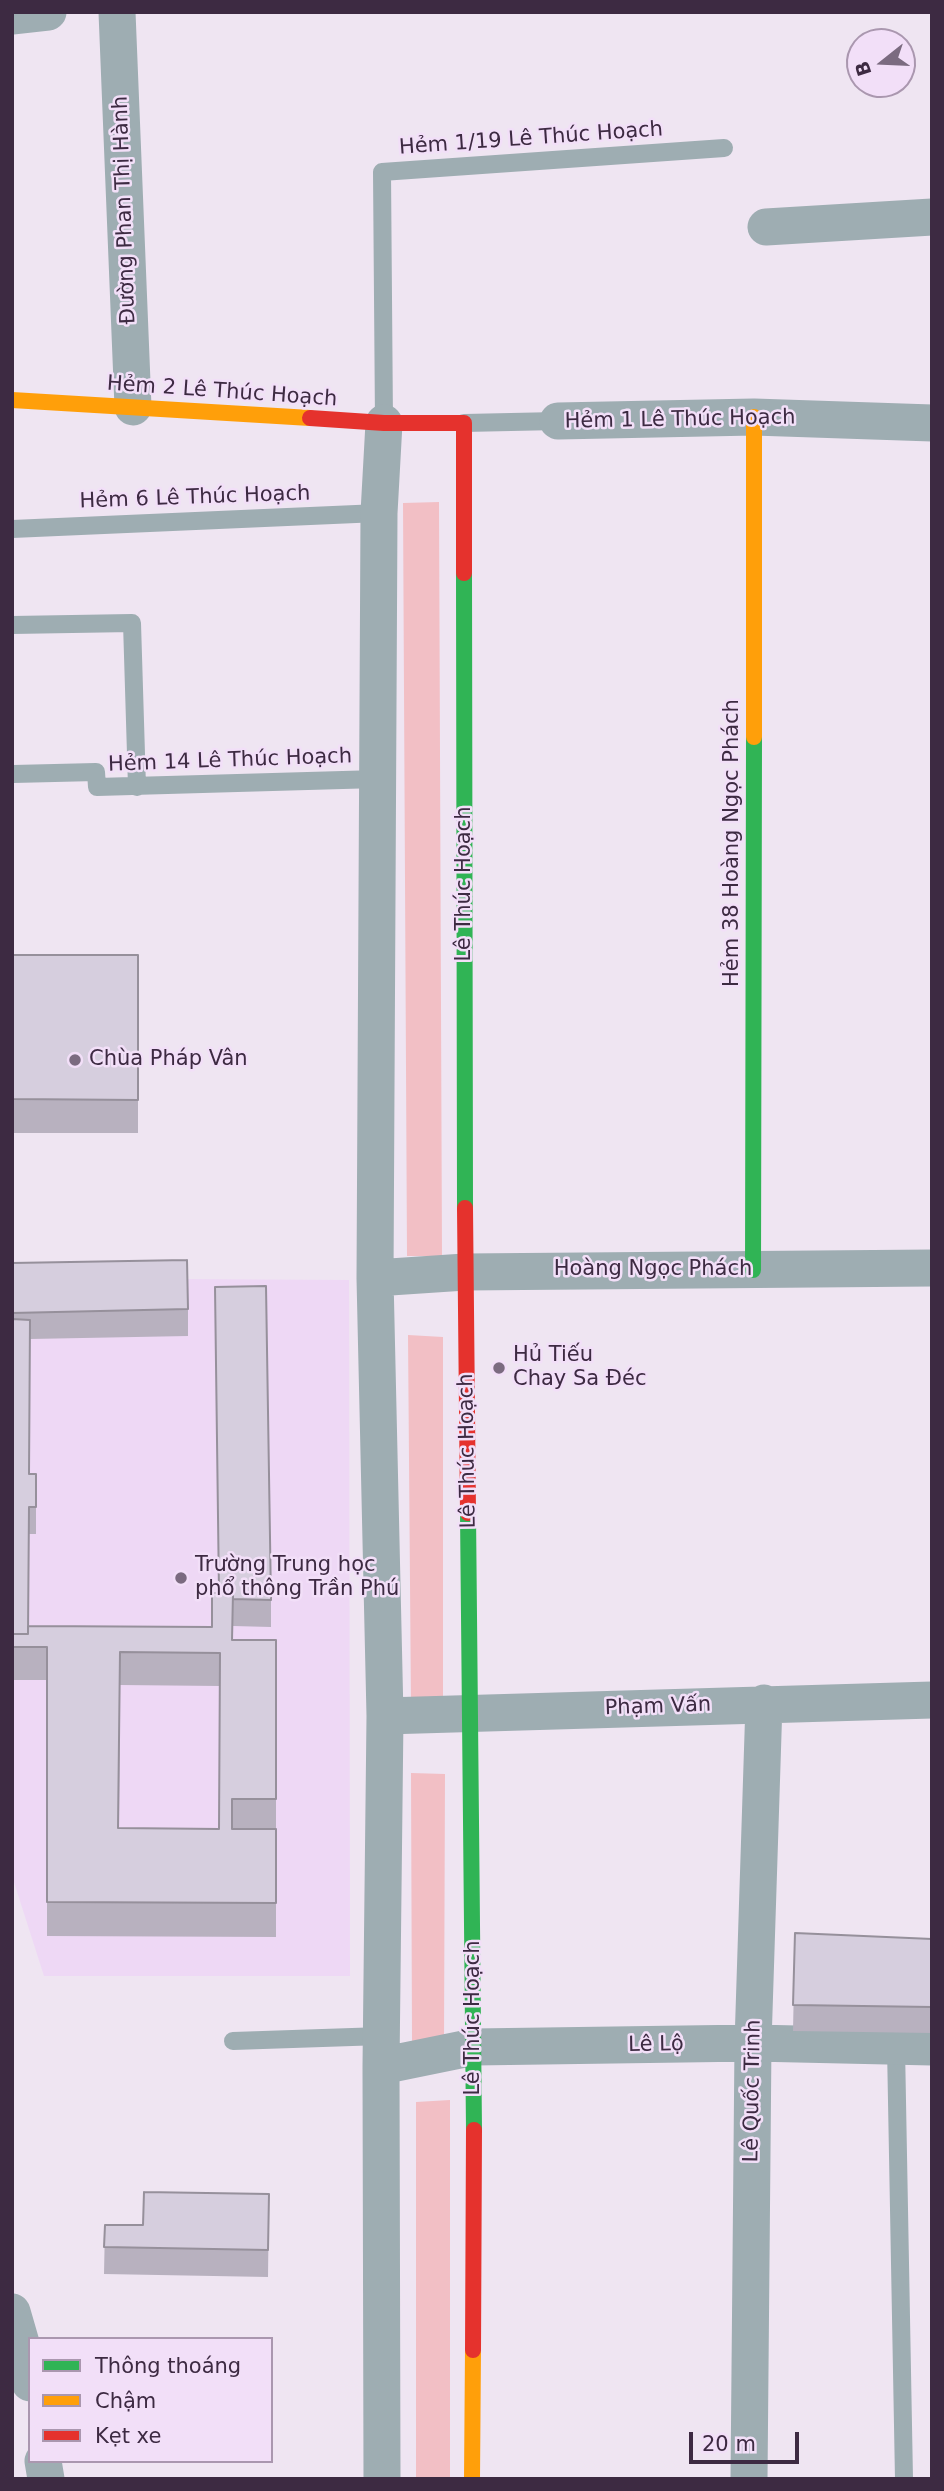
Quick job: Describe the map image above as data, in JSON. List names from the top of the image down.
{
  "streets": {
    "street": [
      "Đường Phan Thị Hành",
      "Hẻm 2 Lê Thúc Hoạch",
      "Hẻm 1 Lê Thúc Hoạch",
      "Hẻm 38 Hoàng Ngọc Phách",
      "Lê Thúc Hoạch",
      "Hoàng Ngọc Phách",
      "Phạm Vấn",
      "Lê Lộ",
      "Lê Quốc Trinh"
    ],
    "lane": ["Hẻm 1/19 Lê Thúc Hoạch", "Hẻm 6 Lê Thúc Hoạch", "Hẻm 14 Lê Thúc Hoạch"]
  },
  "crossings": [
    ["Hẻm 1/19 Lê Thúc Hoạch", "Hẻm 2 Lê Thúc Hoạch"],
    ["Đường Phan Thị Hành", "Hẻm 2 Lê Thúc Hoạch"],
    ["Hẻm 2 Lê Thúc Hoạch", "Hẻm 1 Lê Thúc Hoạch"],
    ["Hẻm 1 Lê Thúc Hoạch", "Hẻm 38 Hoàng Ngọc Phách"],
    ["Hẻm 1 Lê Thúc Hoạch", "Lê Thúc Hoạch"],
    ["Hẻm 38 Hoàng Ngọc Phách", "Hoàng Ngọc Phách"],
    ["Lê Thúc Hoạch", "Hoàng Ngọc Phách"],
    ["Lê Thúc Hoạch", "Phạm Vấn"],
    ["Lê Thúc Hoạch", "Lê Lộ"],
    ["Phạm Vấn", "Lê Quốc Trinh"],
    ["Lê Lộ", "Lê Quốc Trinh"]
  ],
  "places": ["Chùa Pháp Vân", "Hủ Tiếu Chay Sa Đéc", "Trường Trung học phổ thông Trần Phú"],
  "legend": ["Thông thoáng", "Chậm", "Kẹt xe"],
  "scale_bar": "20 m",
  "north": "left"
}
